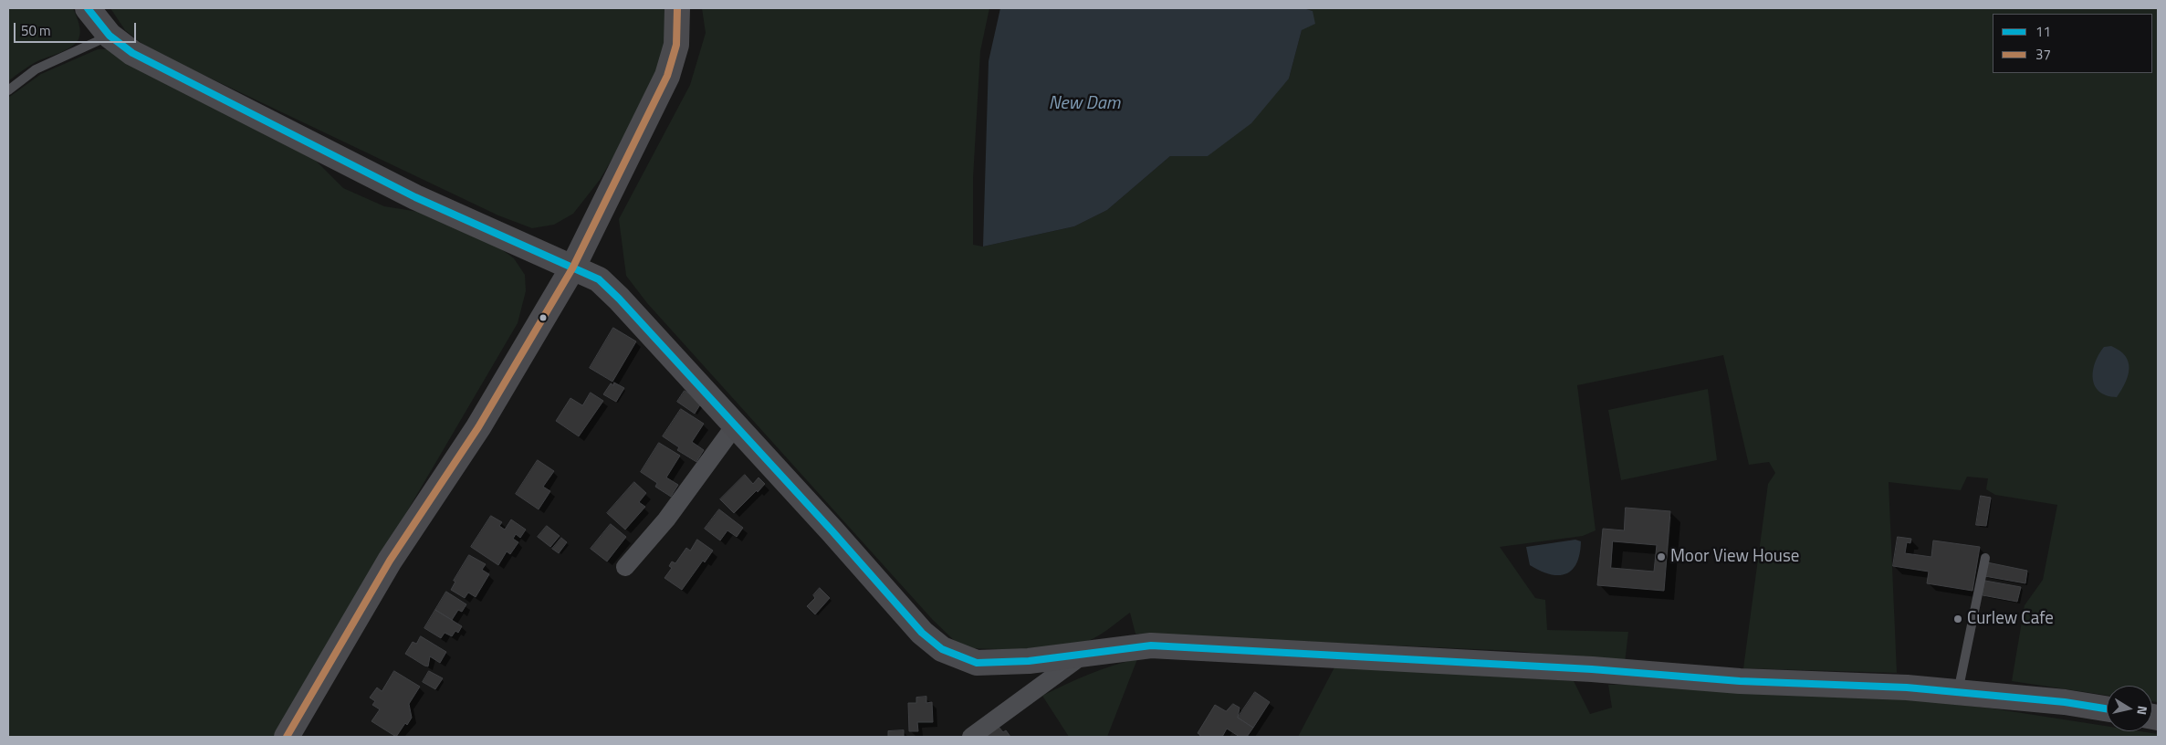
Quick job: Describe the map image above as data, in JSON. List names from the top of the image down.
{
  "water": ["New Dam"],
  "places": ["Moor View House", "Curlew Cafe"],
  "lines": ["transit line 11", "transit line 37"],
  "legend": ["11", "37"],
  "scale_bar": "50 m",
  "north": "right"
}
